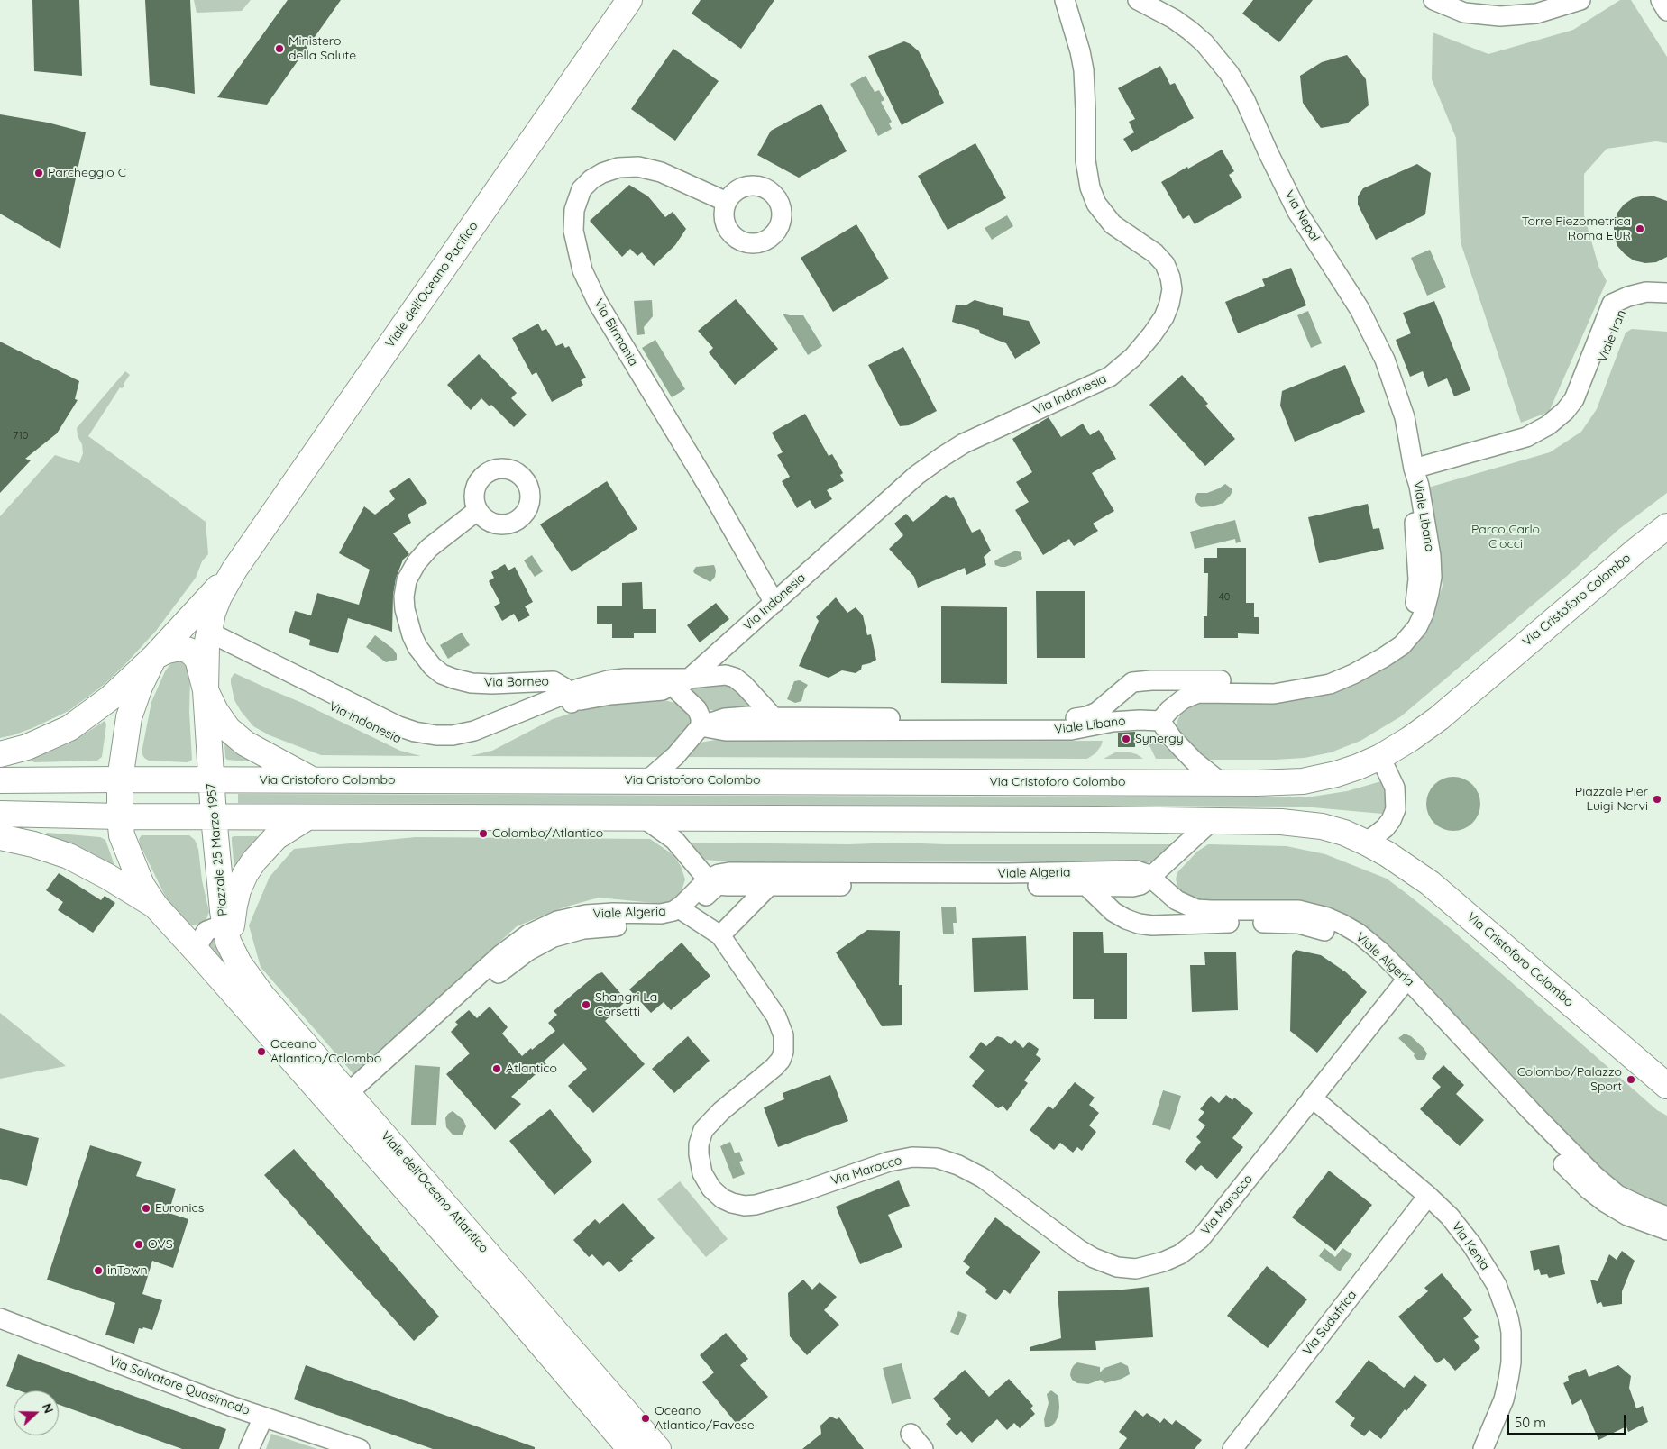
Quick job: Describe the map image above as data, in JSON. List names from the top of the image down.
{
  "streets": {
    "main road": [
      "Viale dell'Oceano Pacifico",
      "Via Cristoforo Colombo",
      "Piazzale 25 Marzo 1957",
      "Viale dell'Oceano Atlantico"
    ],
    "street": [
      "Via Nepal",
      "Via Birmania",
      "Viale Iran",
      "Via Indonesia",
      "Viale Libano",
      "Via Borneo",
      "Viale Algeria",
      "Via Marocco",
      "Via Kenia",
      "Via Sudafrica",
      "Via Salvatore Quasimodo"
    ]
  },
  "crossings": [
    ["Via Nepal", "Viale Iran"],
    ["Via Nepal", "Viale Libano"],
    ["Viale dell'Oceano Pacifico", "Piazzale 25 Marzo 1957"],
    ["Via Birmania", "Via Indonesia"],
    ["Viale Iran", "Viale Libano"],
    ["Via Indonesia", "Via Borneo"],
    ["Via Indonesia", "Piazzale 25 Marzo 1957"],
    ["Via Cristoforo Colombo", "Piazzale 25 Marzo 1957"],
    ["Piazzale 25 Marzo 1957", "Viale dell'Oceano Atlantico"],
    ["Viale Algeria", "Via Marocco"],
    ["Viale Algeria", "Viale dell'Oceano Atlantico"],
    ["Via Marocco", "Via Kenia"],
    ["Via Kenia", "Via Sudafrica"]
  ],
  "parks": ["Parco Carlo Ciocci"],
  "places": [
    "Ministero della Salute",
    "Parcheggio C",
    "Torre Piezometrica Roma EUR",
    "Synergy",
    "Piazzale Pier Luigi Nervi",
    "Colombo/Atlantico",
    "Shangri La Corsetti",
    "Oceano Atlantico/Colombo",
    "Atlantico",
    "Colombo/Palazzo Sport",
    "Euronics",
    "OVS",
    "inTown",
    "Oceano Atlantico/Pavese"
  ],
  "house_numbers": ["710", "40"],
  "scale_bar": "50 m",
  "north": "right"
}
